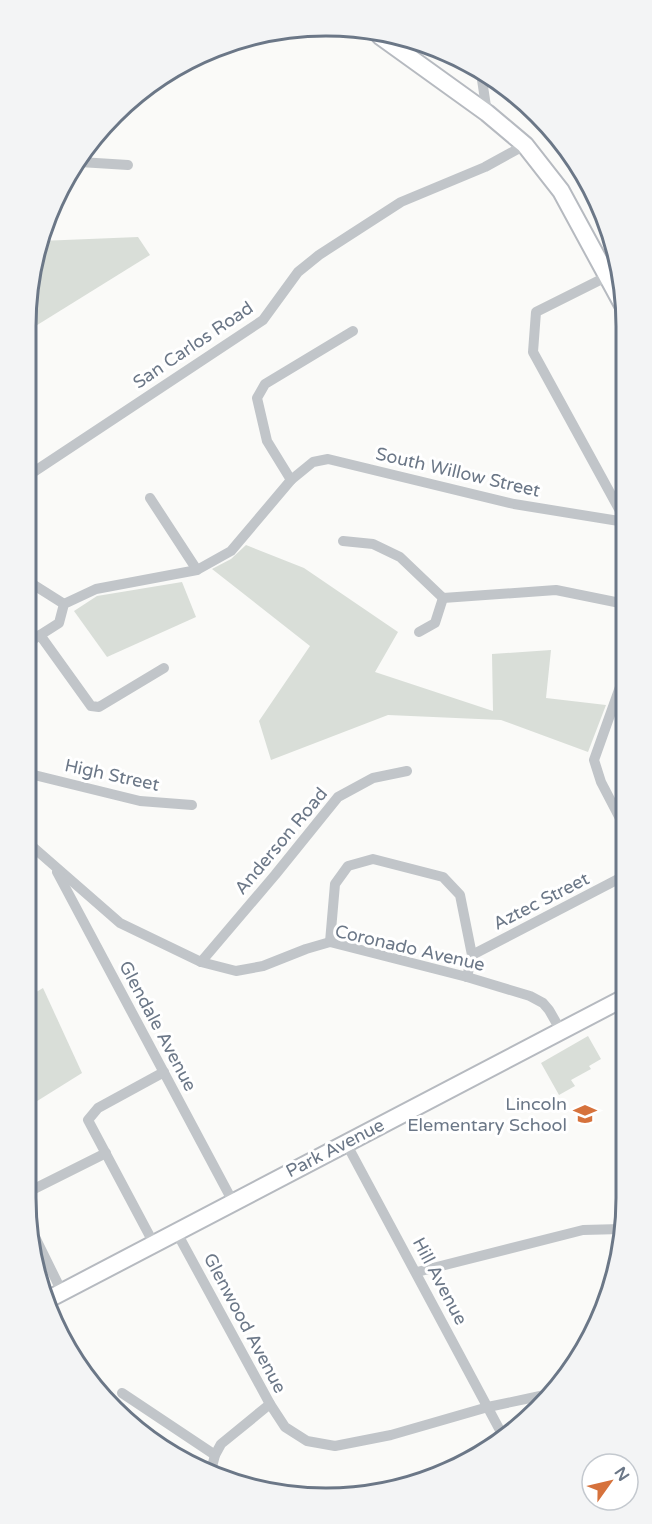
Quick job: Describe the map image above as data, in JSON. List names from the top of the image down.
{
  "streets": {
    "street": [
      "San Carlos Road",
      "South Willow Street",
      "High Street",
      "Anderson Road",
      "Aztec Street",
      "Coronado Avenue",
      "Glendale Avenue",
      "Park Avenue",
      "Hill Avenue",
      "Glenwood Avenue"
    ]
  },
  "crossings": [
    ["Anderson Road", "Coronado Avenue"],
    ["Coronado Avenue", "Glendale Avenue"],
    ["Coronado Avenue", "Park Avenue"],
    ["Glendale Avenue", "Park Avenue"],
    ["Park Avenue", "Hill Avenue"],
    ["Park Avenue", "Glenwood Avenue"],
    ["Hill Avenue", "Glenwood Avenue"]
  ],
  "places": {
    "school or university": ["Lincoln Elementary School"]
  },
  "north": "top right"
}
